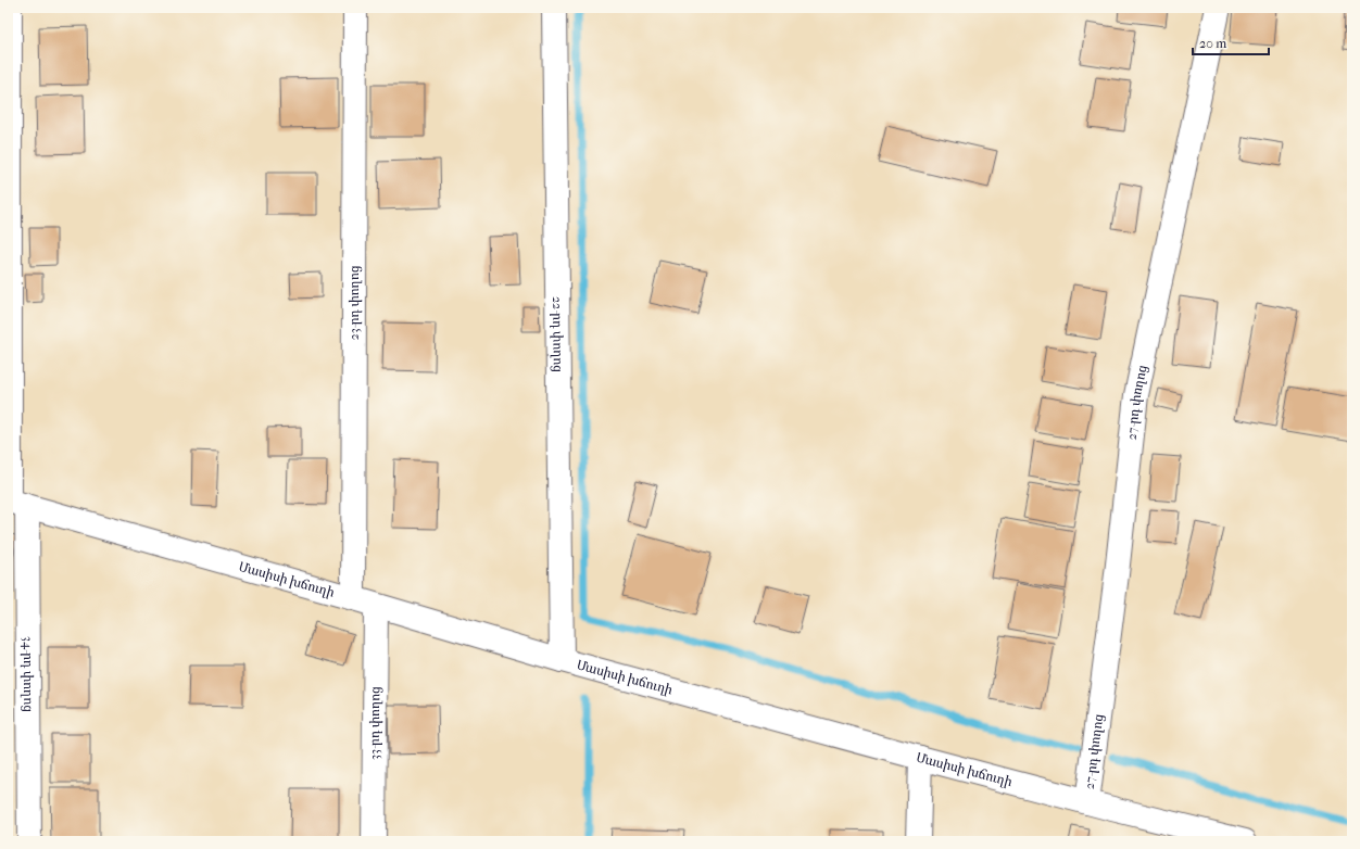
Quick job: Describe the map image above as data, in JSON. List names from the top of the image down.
{
  "streets": {
    "street": [
      "23-րդ փողոց",
      "22-րդ փողոց",
      "27-րդ փողոց",
      "Մասիսի խճուղի",
      "34-րդ փողոց",
      "33-րդ փողոց"
    ]
  },
  "crossings": [
    ["23-րդ փողոց", "Մասիսի խճուղի"],
    ["22-րդ փողոց", "Մասիսի խճուղի"],
    ["27-րդ փողոց", "Մասիսի խճուղի"],
    ["Մասիսի խճուղի", "34-րդ փողոց"],
    ["Մասիսի խճուղի", "33-րդ փողոց"]
  ],
  "scale_bar": "20 m"
}
